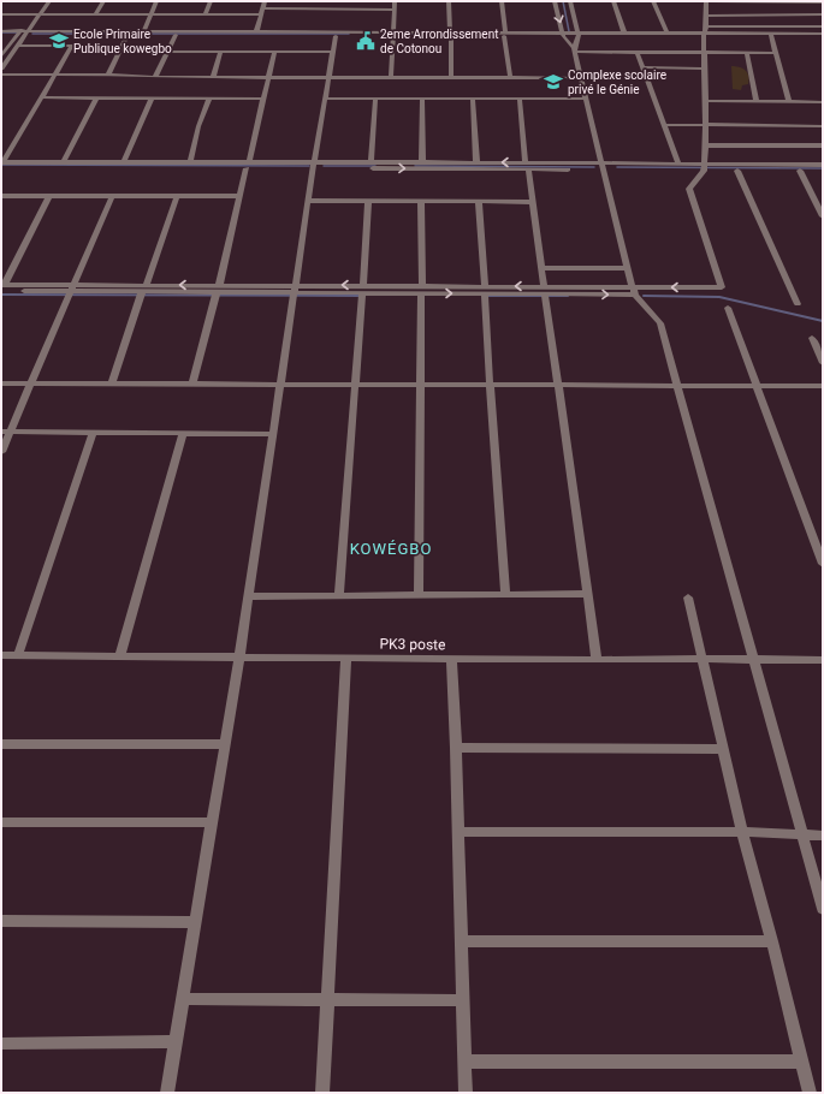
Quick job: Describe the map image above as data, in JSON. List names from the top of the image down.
{
  "streets": {
    "street": ["PK3 poste"]
  },
  "districts": ["KOWÉGBO"],
  "places": {
    "school or university": ["Ecole Primaire Publique kowegbo", "Complexe scolaire privé le Génie"],
    "public building": ["2eme Arrondissement de Cotonou"]
  }
}
